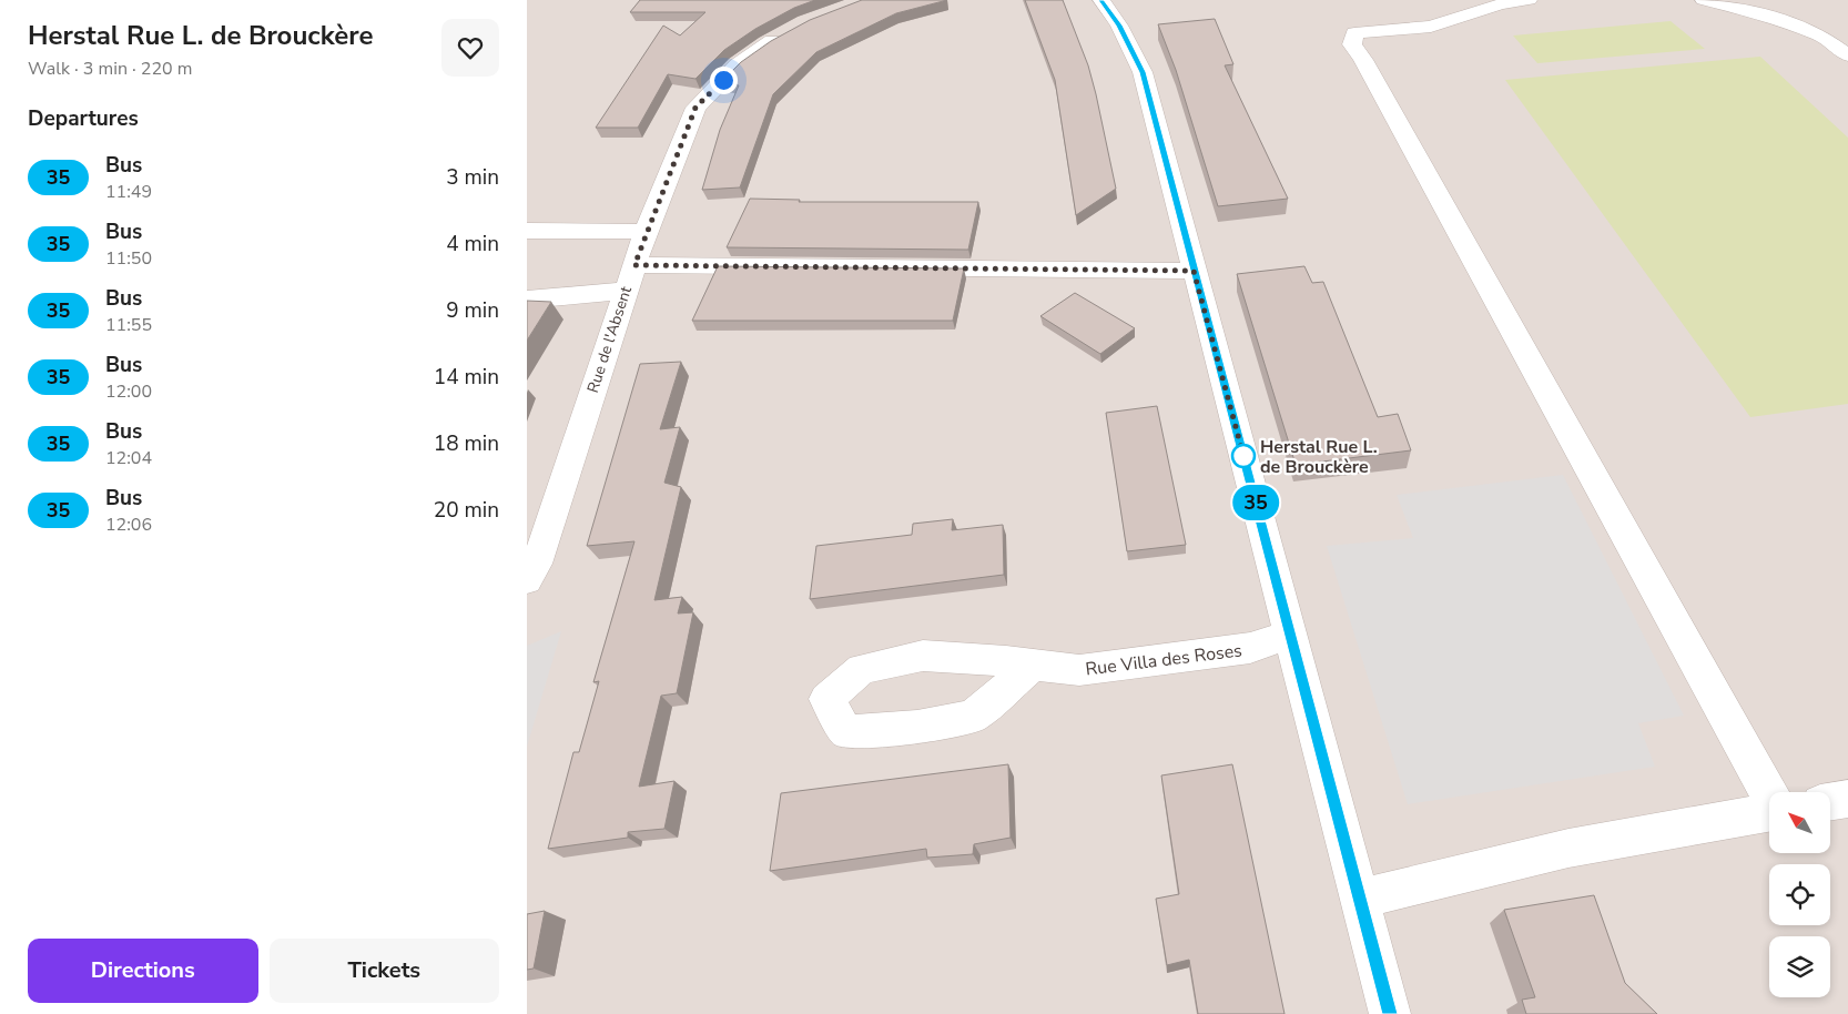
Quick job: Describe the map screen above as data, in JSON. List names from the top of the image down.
{
  "streets": {
    "street": ["Rue de l'Absent", "Rue Villa des Roses"]
  },
  "places": ["Herstal Rue L. de Brouckère"],
  "lines": ["bus line 35"],
  "north": "top left",
  "page": {
    "heading": [
      ["Herstal Rue L. de Brouckère", "Walk · 3 min · 220 m"],
      "Departures"
    ],
    "on_map": "35",
    "list": [
      {
        "mark": "35",
        "name": "Bus",
        "note": "11:49",
        "value": "3 min"
      },
      {
        "mark": "35",
        "name": "Bus",
        "note": "11:50",
        "value": "4 min"
      },
      {
        "mark": "35",
        "name": "Bus",
        "note": "11:55",
        "value": "9 min"
      },
      {
        "mark": "35",
        "name": "Bus",
        "note": "12:00",
        "value": "14 min"
      },
      {
        "mark": "35",
        "name": "Bus",
        "note": "12:04",
        "value": "18 min"
      },
      {
        "mark": "35",
        "name": "Bus",
        "note": "12:06",
        "value": "20 min"
      }
    ],
    "buttons": ["Directions", "Tickets"]
  }
}
